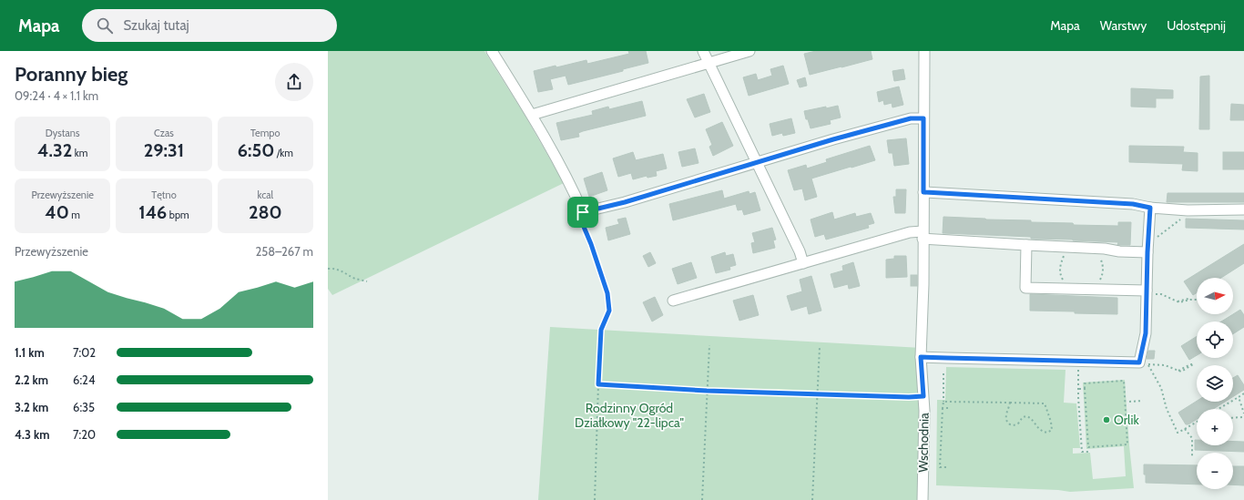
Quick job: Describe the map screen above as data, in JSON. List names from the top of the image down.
{
  "streets": {
    "street": ["Wschodnia"]
  },
  "parks": ["Rodzinny Ogród Działkowy \"22-lipca\""],
  "places": ["Orlik"],
  "north": "right",
  "page": {
    "header": "Mapa",
    "search": "Szukaj tutaj",
    "nav": ["Mapa", "Warstwy", "Udostępnij"],
    "heading": ["Poranny bieg", "09:24 · 4 × 1.1 km"],
    "stats": [
      ["Dystans", "4.32 km"],
      ["Czas", "29:31"],
      ["Tempo", "6:50 /km"],
      ["Przewyższenie", "40 m"],
      ["Tętno", "146 bpm"],
      ["kcal", "280"]
    ],
    "chart": ["Przewyższenie", "258–267 m"],
    "map_buttons": ["+", "−"],
    "list": [
      {
        "name": "1.1 km",
        "note": "7:02"
      },
      {
        "name": "2.2 km",
        "note": "6:24"
      },
      {
        "name": "3.2 km",
        "note": "6:35"
      },
      {
        "name": "4.3 km",
        "note": "7:20"
      }
    ]
  }
}
